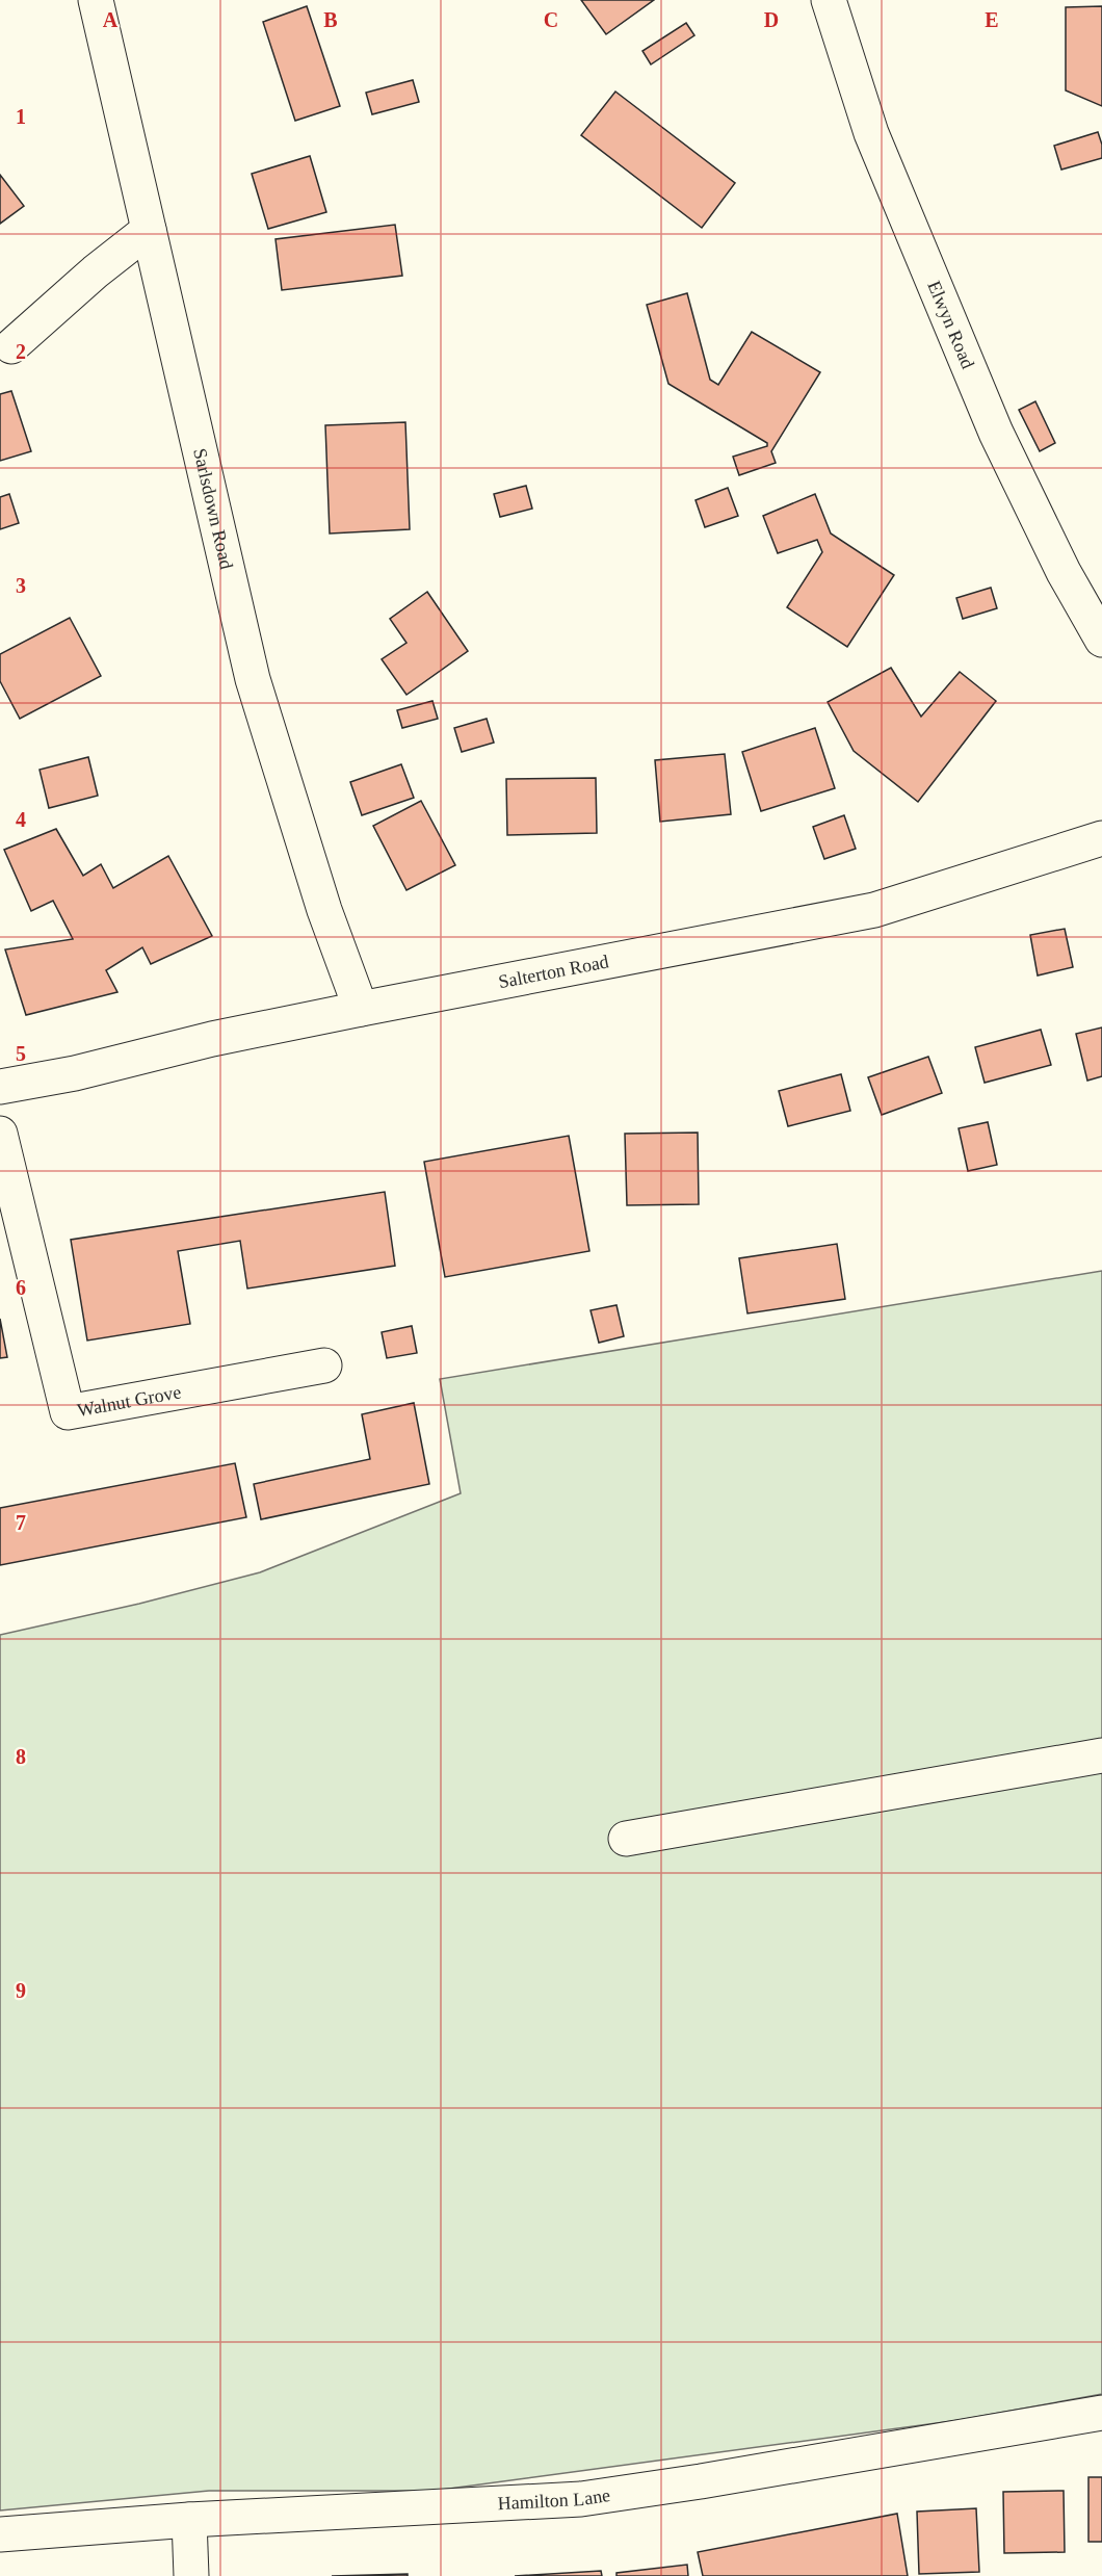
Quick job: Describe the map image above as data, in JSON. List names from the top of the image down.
{
  "streets": {
    "street": [
      "Elwyn Road",
      "Sarlsdown Road",
      "Salterton Road",
      "Walnut Grove",
      "Hamilton Lane"
    ]
  },
  "crossings": [
    ["Sarlsdown Road", "Salterton Road"]
  ],
  "grid": {
    "columns": [
      "A",
      "B",
      "C",
      "D",
      "E"
    ],
    "rows": [
      "1",
      "2",
      "3",
      "4",
      "5",
      "6",
      "7",
      "8",
      "9"
    ]
  }
}
